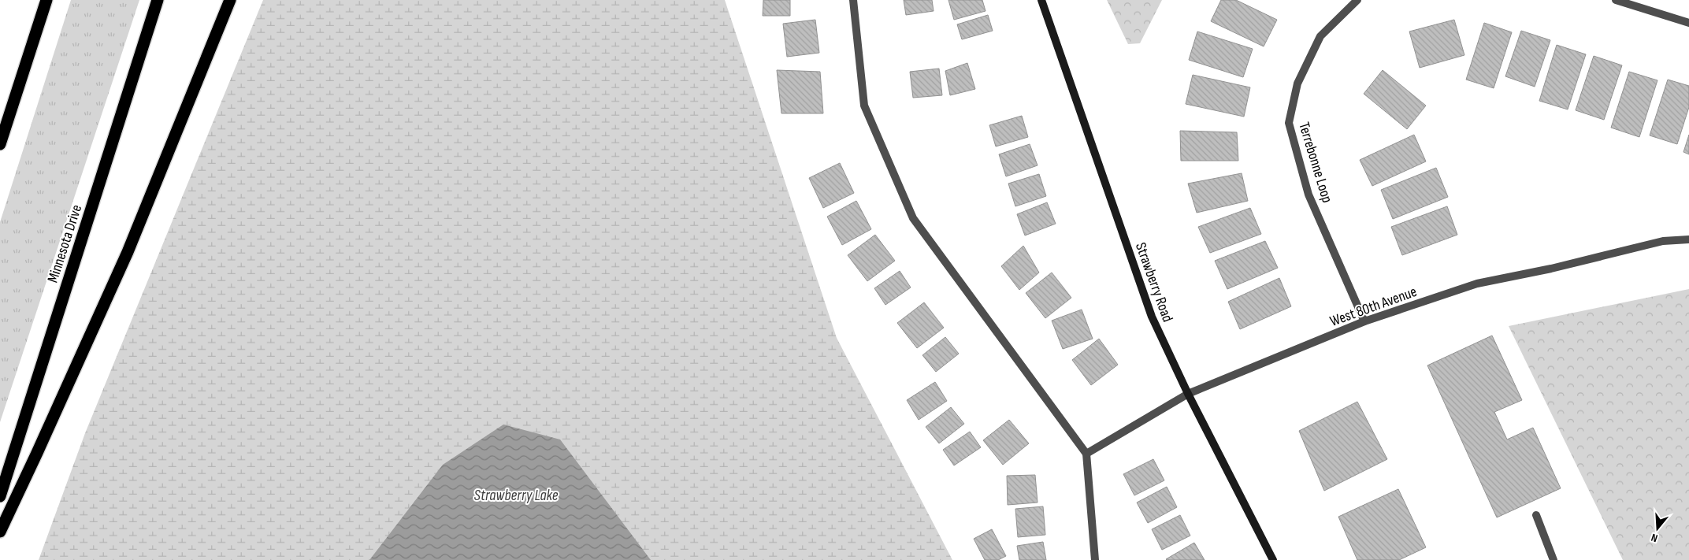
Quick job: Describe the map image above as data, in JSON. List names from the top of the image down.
{
  "streets": {
    "highway": ["Minnesota Drive"],
    "street": ["Terrebonne Loop", "Strawberry Road", "West 80th Avenue"]
  },
  "crossings": [
    ["Terrebonne Loop", "West 80th Avenue"],
    ["Strawberry Road", "West 80th Avenue"]
  ],
  "water": ["Strawberry Lake"],
  "north": "bottom"
}
